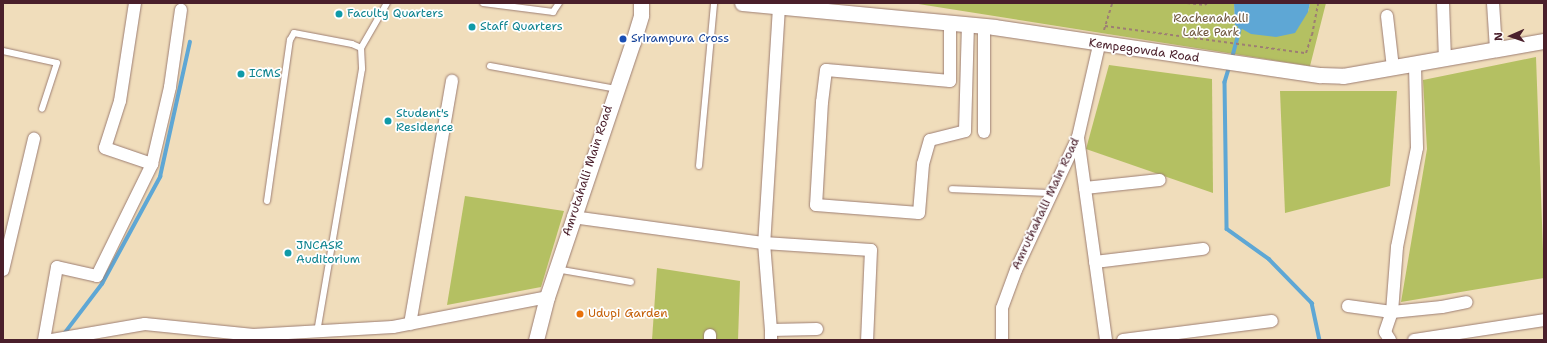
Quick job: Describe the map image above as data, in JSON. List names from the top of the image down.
{
  "streets": {
    "street": ["Kempegowda Road", "Amrutahalli Main Road", "Amruthahalli Main Road"]
  },
  "crossings": [
    ["Kempegowda Road", "Amruthahalli Main Road"]
  ],
  "parks": ["Rachenahalli Lake Park"],
  "places": [
    "Faculty Quarters",
    "Staff Quarters",
    "Srirampura Cross",
    "ICMS",
    "Student's Residence",
    "JNCASR Auditorium",
    "Udupi Garden"
  ],
  "north": "left"
}
